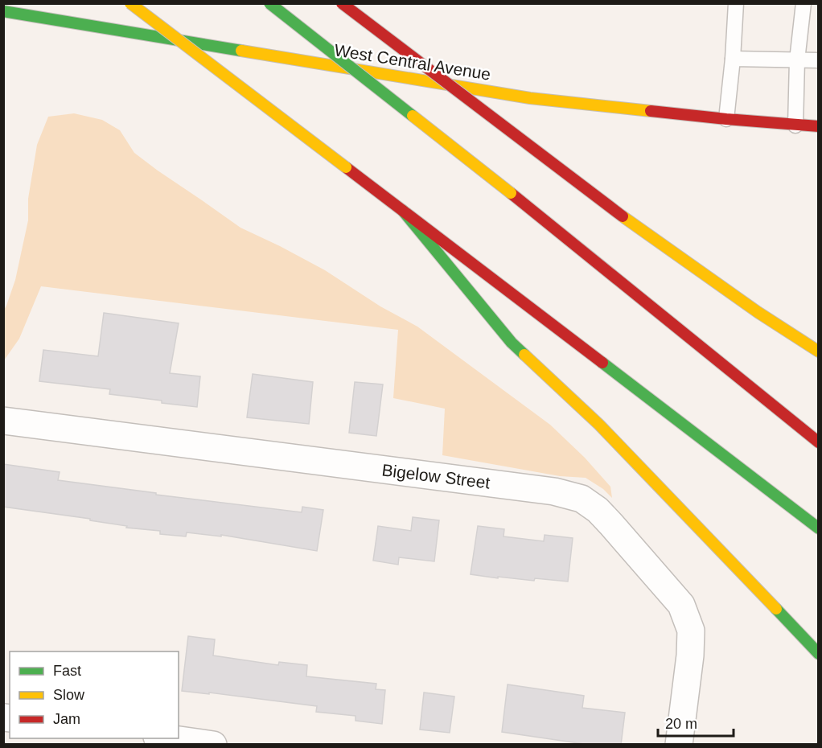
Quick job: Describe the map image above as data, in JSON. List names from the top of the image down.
{
  "streets": {
    "main road": ["West Central Avenue"],
    "street": ["Bigelow Street"]
  },
  "legend": ["Fast", "Slow", "Jam"],
  "scale_bar": "20 m"
}
